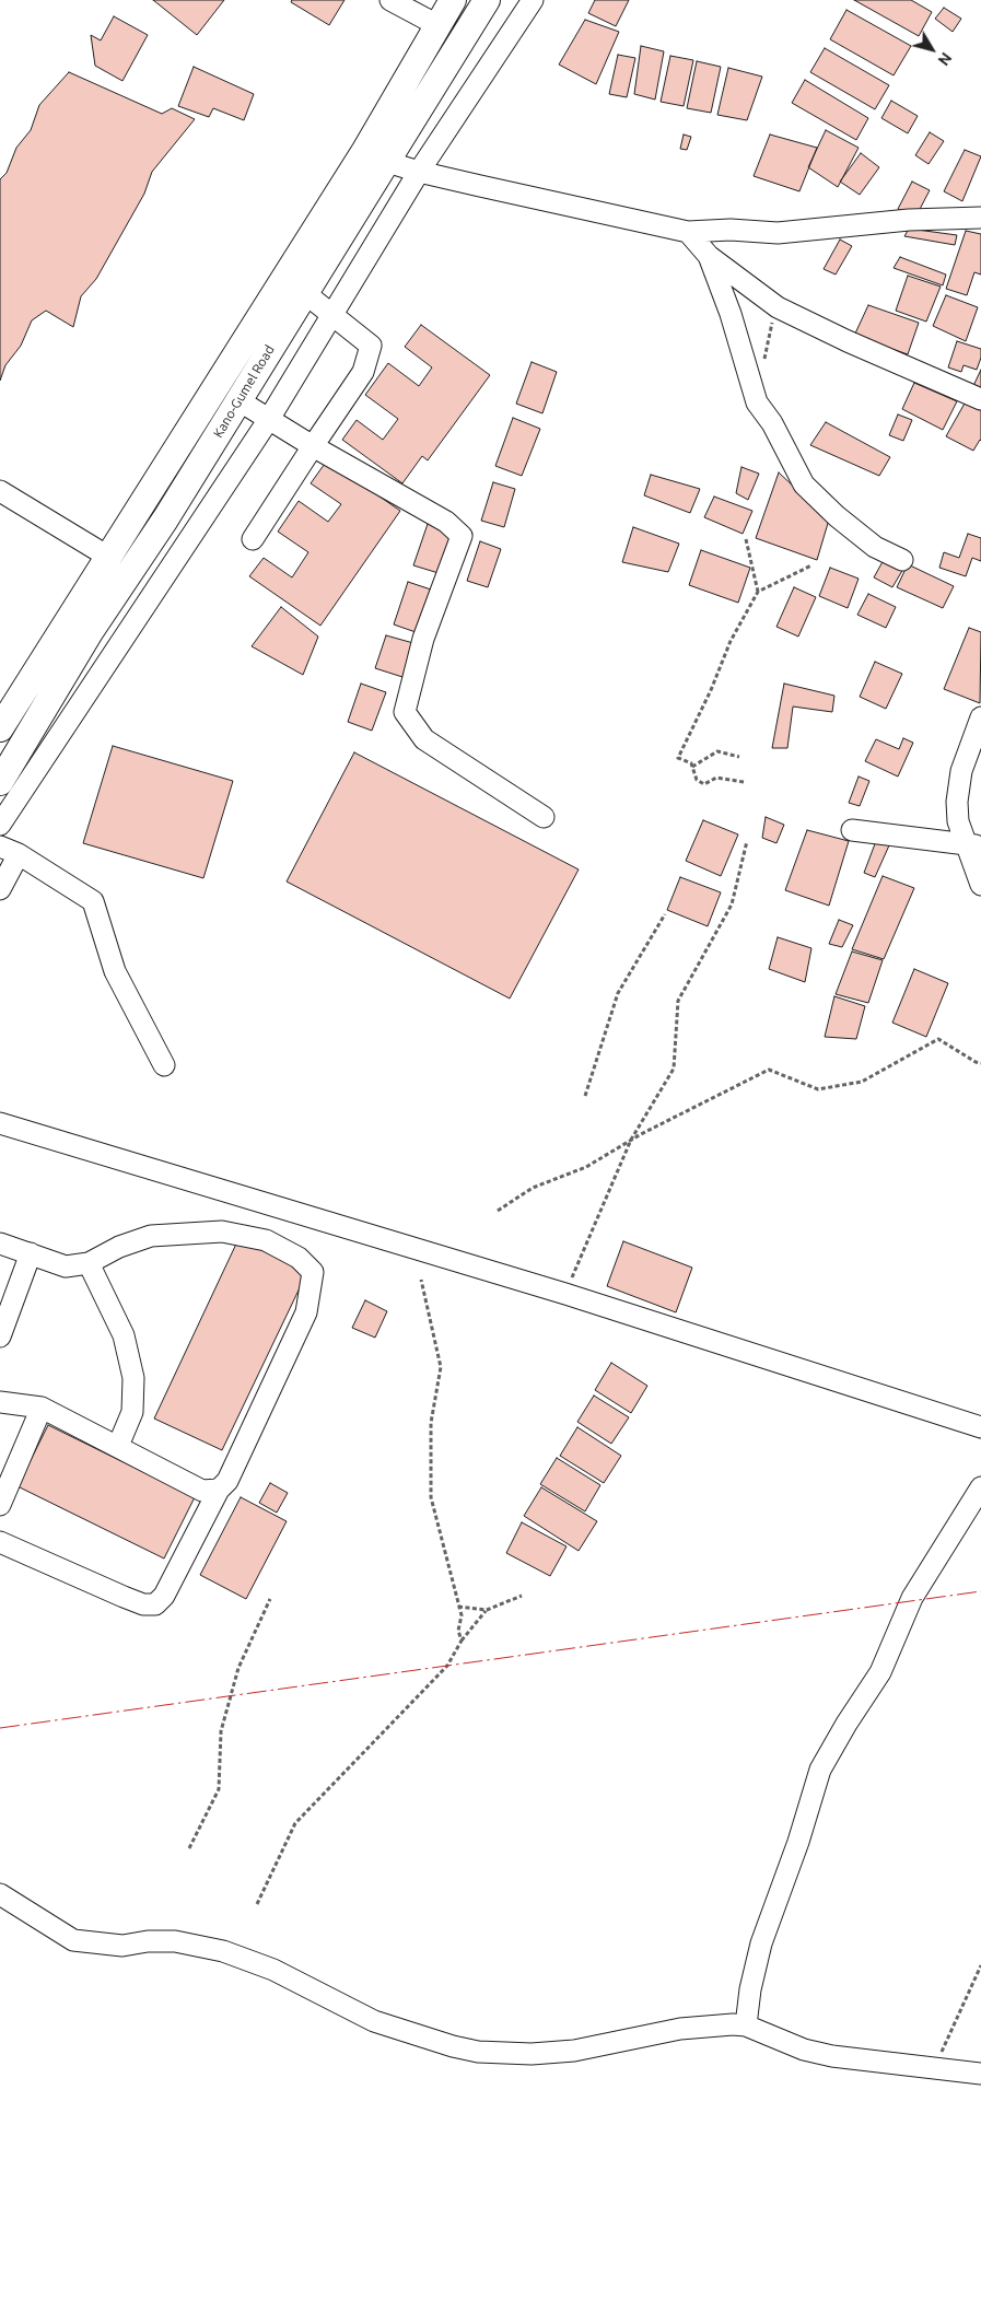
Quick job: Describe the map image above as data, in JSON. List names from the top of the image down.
{
  "streets": {
    "main road": ["Kano-Gumel Road"]
  },
  "north": "bottom right"
}
